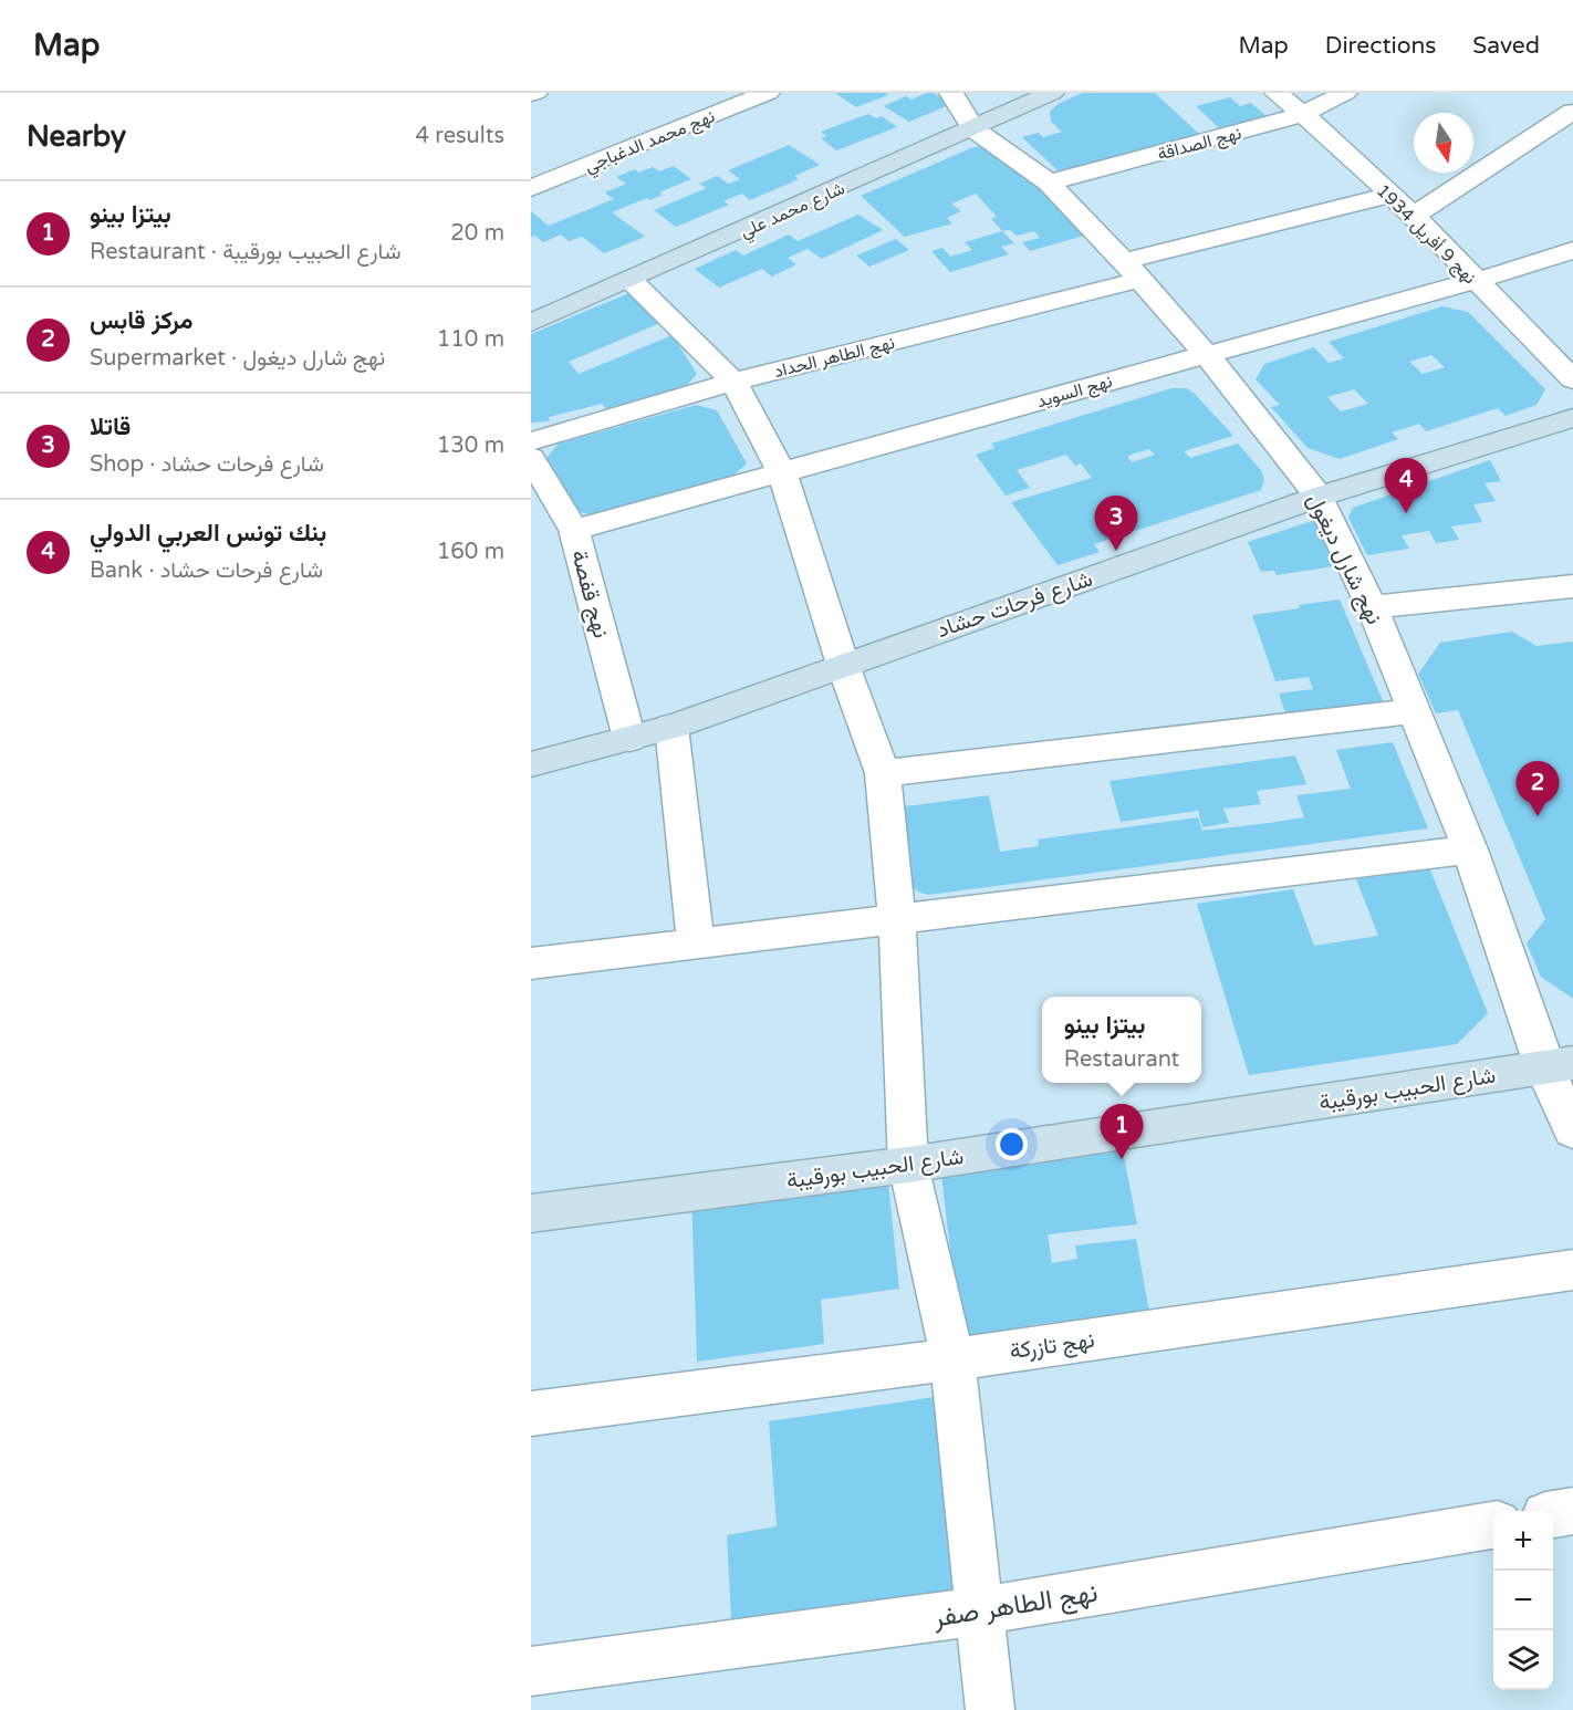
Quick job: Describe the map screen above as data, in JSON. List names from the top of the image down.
{
  "streets": {
    "street": [
      "نهج محمد الدغباجي",
      "نهج الصداقة",
      "شارع محمد علي",
      "نهج 9 أفريل 1934",
      "نهج الطاهر الحداد",
      "نهج السويد",
      "نهج شارل ديغول",
      "نهج قفصة",
      "شارع فرحات حشاد",
      "شارع الحبيب بورقيبة",
      "نهج تازركة",
      "نهج الطاهر صفر"
    ]
  },
  "crossings": [
    ["نهج الصداقة", "نهج 9 أفريل 1934"],
    ["نهج الصداقة", "نهج شارل ديغول"],
    ["شارع محمد علي", "نهج شارل ديغول"],
    ["نهج 9 أفريل 1934", "نهج الطاهر الحداد"],
    ["نهج 9 أفريل 1934", "نهج السويد"],
    ["نهج الطاهر الحداد", "نهج شارل ديغول"],
    ["نهج السويد", "نهج شارل ديغول"],
    ["نهج السويد", "نهج قفصة"],
    ["نهج شارل ديغول", "شارع فرحات حشاد"],
    ["نهج شارل ديغول", "شارع الحبيب بورقيبة"],
    ["نهج قفصة", "شارع فرحات حشاد"]
  ],
  "north": "bottom",
  "page": {
    "header": "Map",
    "nav": ["Map", "Directions", "Saved"],
    "heading": ["Nearby", "4 results"],
    "list": [
      {
        "mark": "1",
        "name": "بيتزا بينو",
        "note": "Restaurant · شارع الحبيب بورقيبة",
        "value": "20 m"
      },
      {
        "mark": "2",
        "name": "مركز قابس",
        "note": "Supermarket · نهج شارل ديغول",
        "value": "110 m"
      },
      {
        "mark": "3",
        "name": "قاتلا",
        "note": "Shop · شارع فرحات حشاد",
        "value": "130 m"
      },
      {
        "mark": "4",
        "name": "بنك تونس العربي الدولي",
        "note": "Bank · شارع فرحات حشاد",
        "value": "160 m"
      }
    ],
    "pins": [
      "4",
      "3",
      "2",
      "1"
    ],
    "popup": ["بيتزا بينو", "Restaurant"],
    "map_buttons": ["+", "−"]
  }
}
